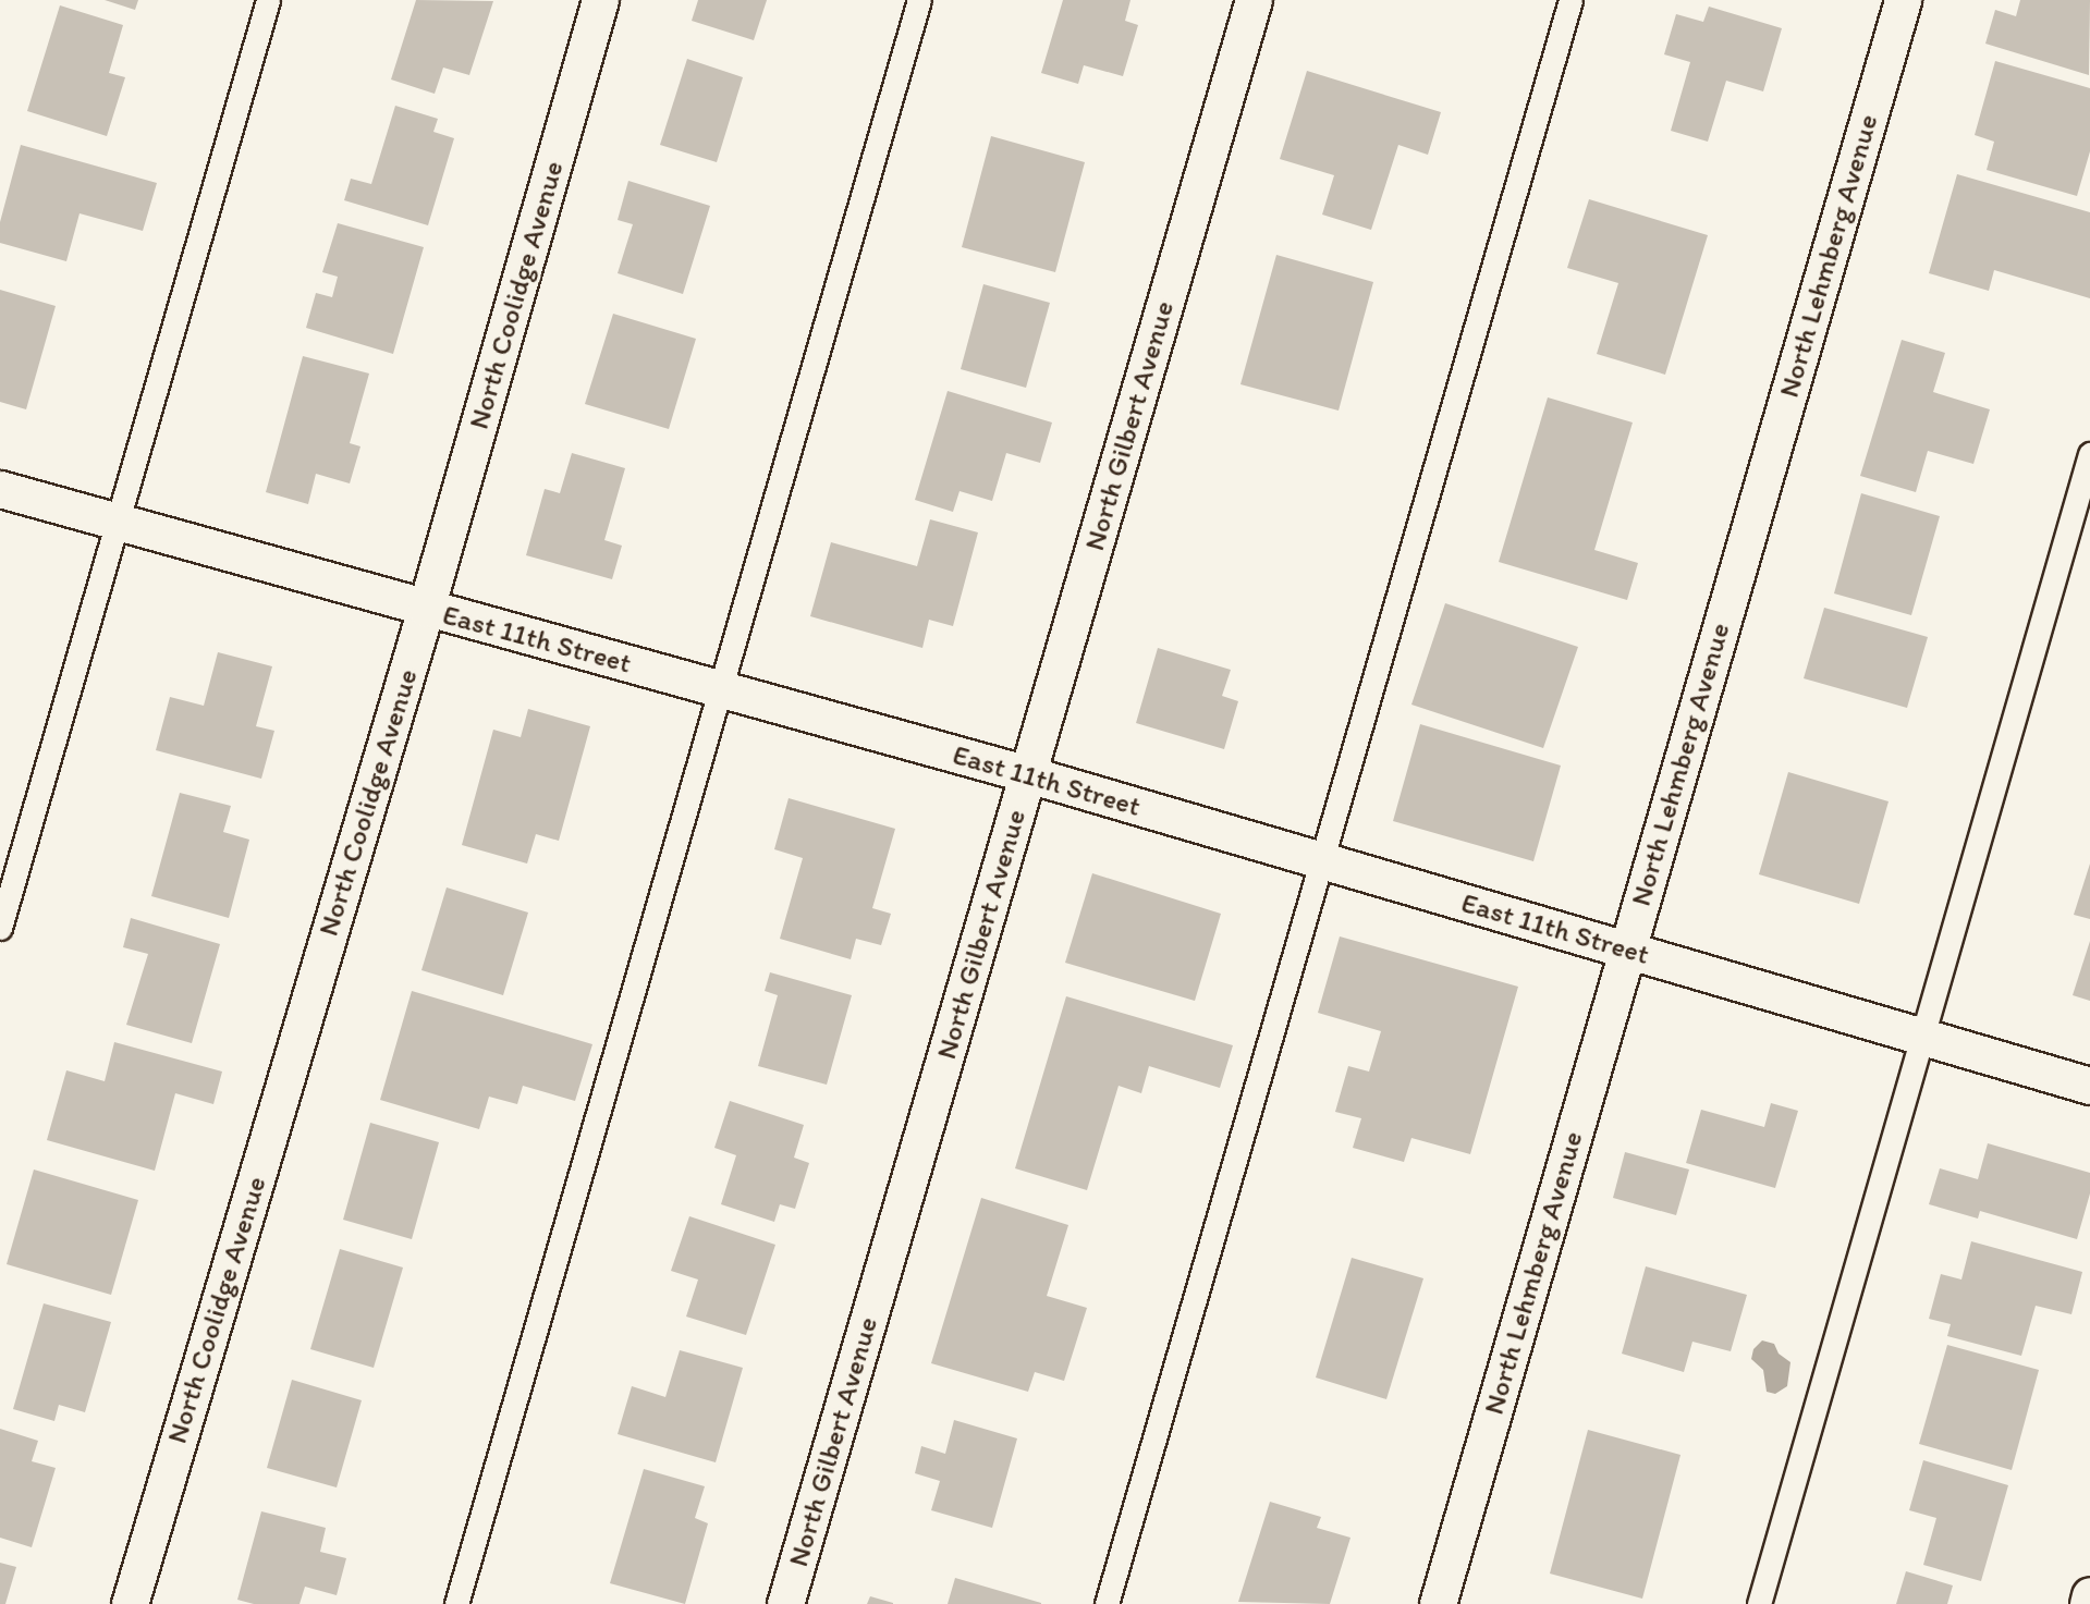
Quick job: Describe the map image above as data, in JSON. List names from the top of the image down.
{
  "streets": {
    "street": [
      "North Lehmberg Avenue",
      "North Coolidge Avenue",
      "North Gilbert Avenue",
      "East 11th Street"
    ]
  },
  "crossings": [
    ["North Lehmberg Avenue", "East 11th Street"],
    ["North Coolidge Avenue", "East 11th Street"],
    ["North Gilbert Avenue", "East 11th Street"]
  ]
}
